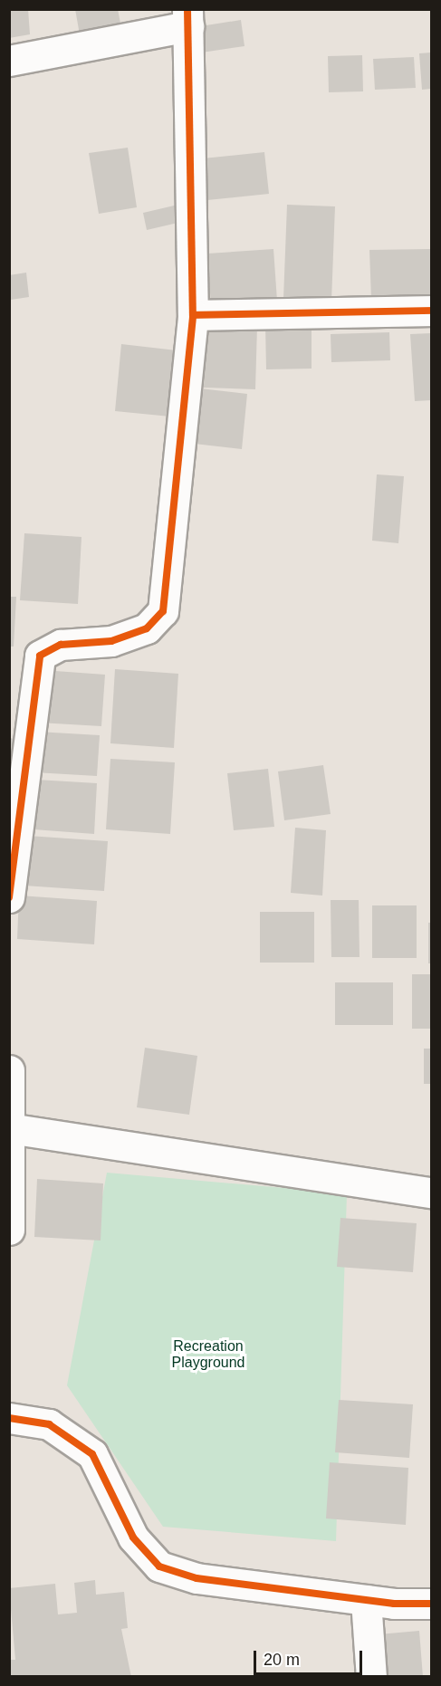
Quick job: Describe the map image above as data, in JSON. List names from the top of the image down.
{
  "parks": ["Recreation Playground"],
  "scale_bar": "20 m"
}
